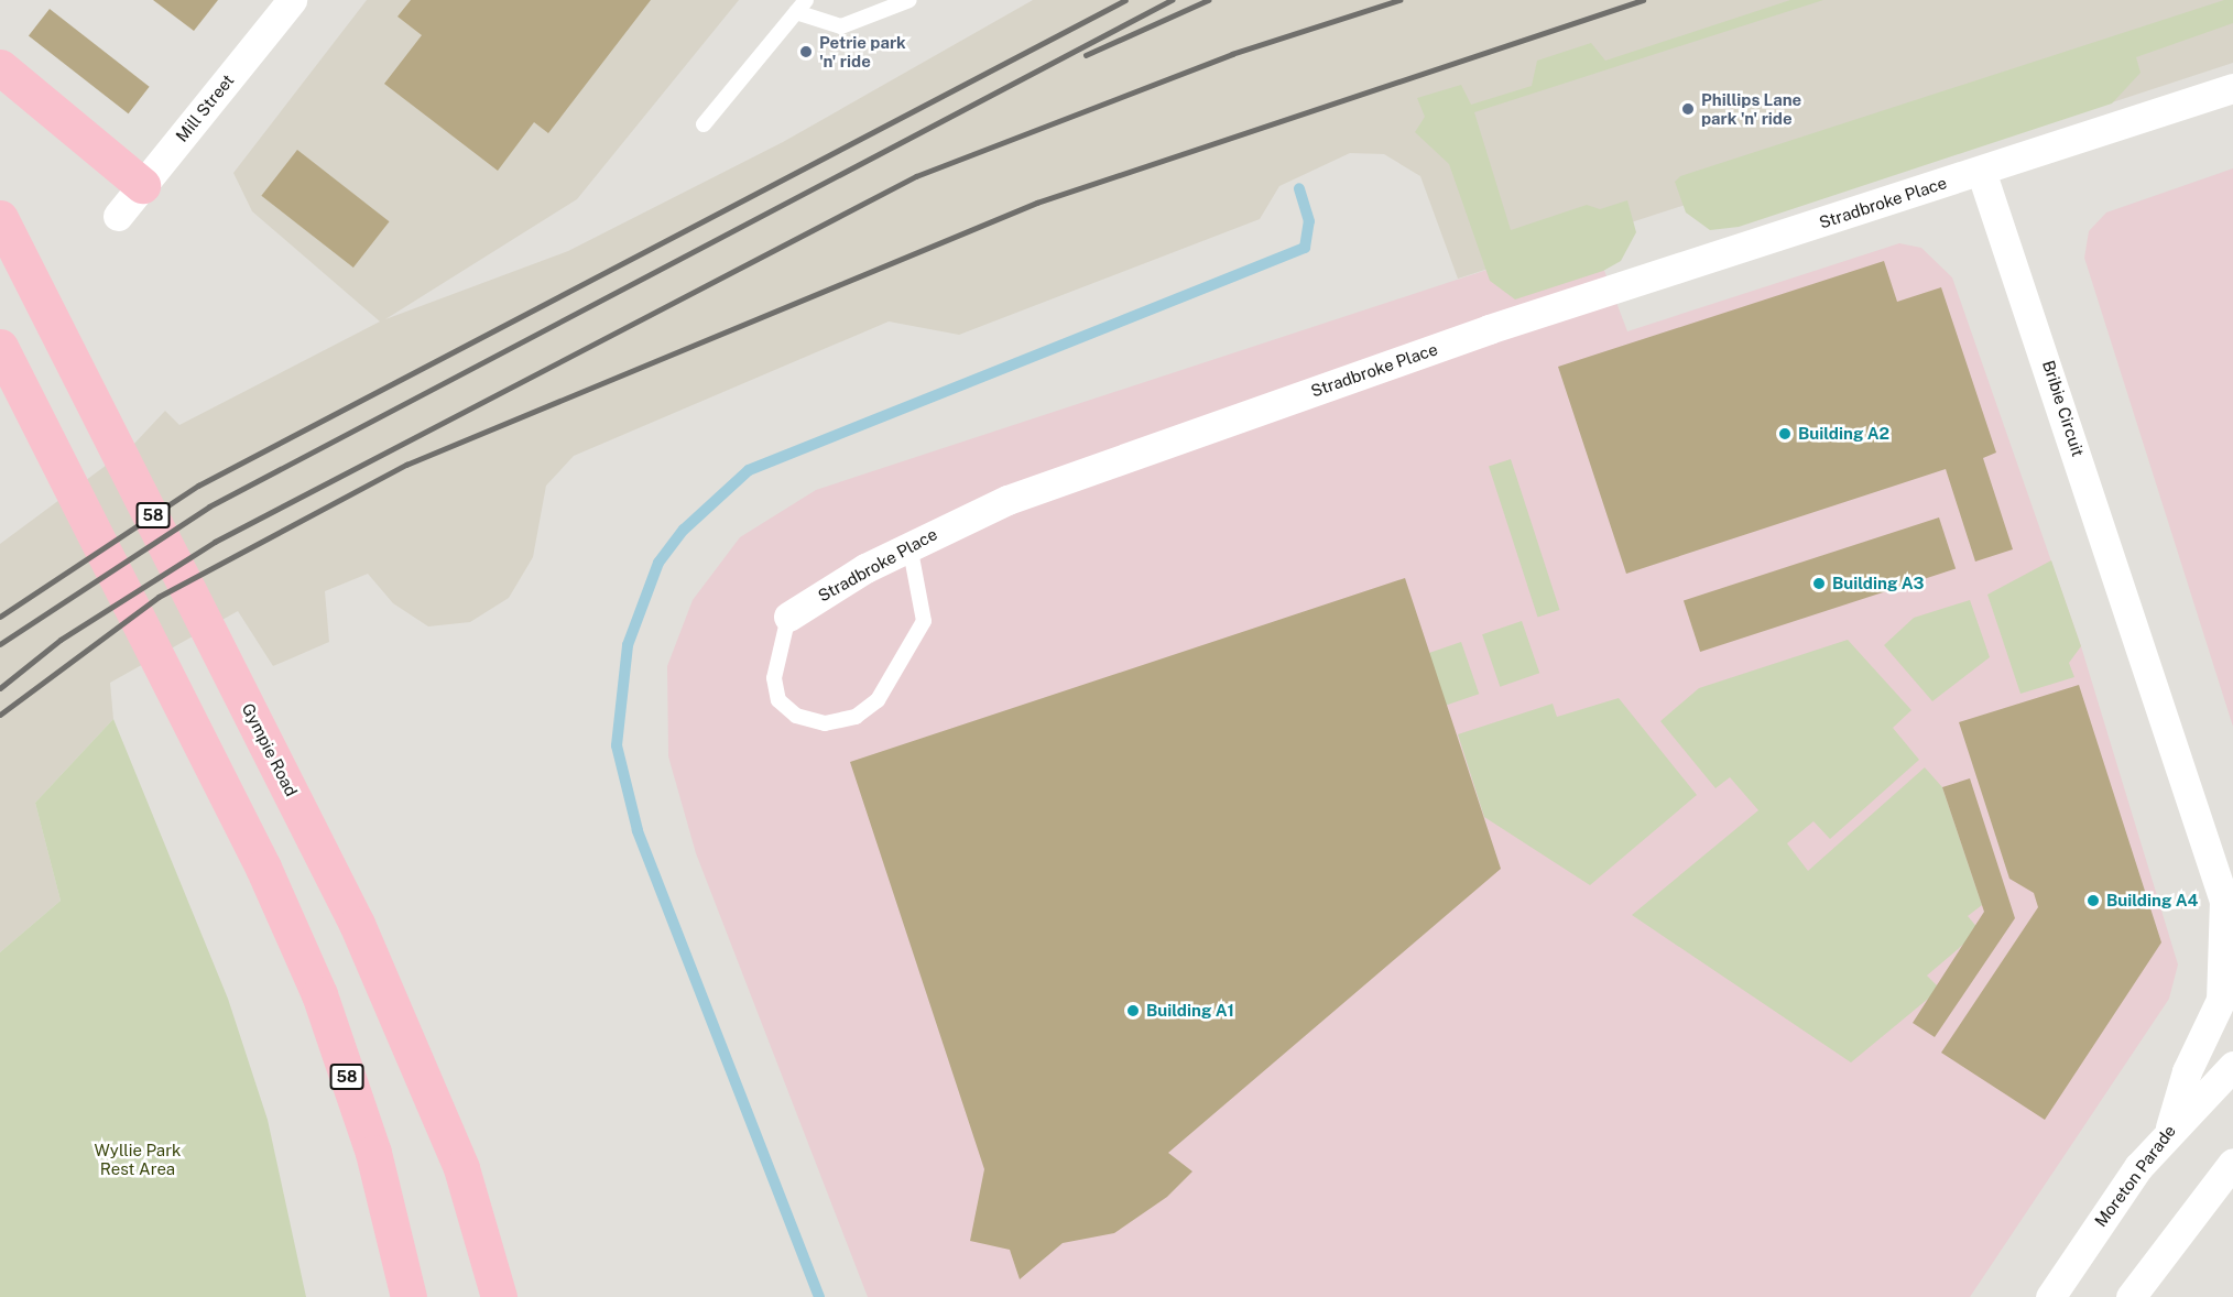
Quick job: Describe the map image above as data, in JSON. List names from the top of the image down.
{
  "streets": {
    "highway": ["58", "Gympie Road"],
    "street": [
      "Mill Street",
      "Stradbroke Place",
      "Bribie Circuit",
      "Moreton Parade"
    ]
  },
  "crossings": [
    ["Stradbroke Place", "Bribie Circuit"],
    ["Bribie Circuit", "Moreton Parade"]
  ],
  "parks": ["Wyllie Park Rest Area"],
  "places": [
    "Petrie park 'n' ride",
    "Phillips Lane park 'n' ride",
    "Building A2",
    "Building A3",
    "Building A4",
    "Building A1"
  ]
}
